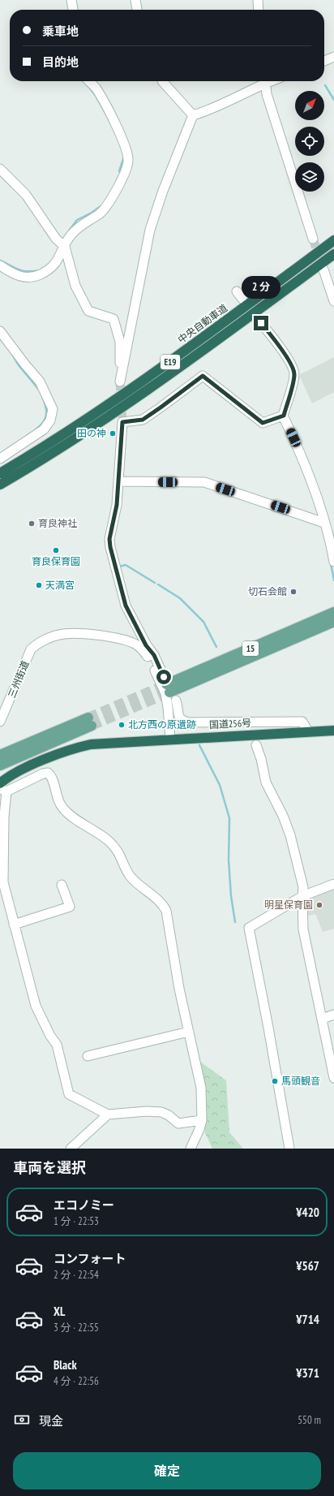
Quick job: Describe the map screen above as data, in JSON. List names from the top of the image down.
{
  "streets": {
    "highway": ["中央自動車道", "E19", "国道256号"],
    "main road": ["15"],
    "street": ["三州街道"]
  },
  "crossings": [
    ["三州街道", "国道256号"]
  ],
  "places": [
    "田の神",
    "育良神社",
    "育良保育園",
    "天満宮",
    "切石会館",
    "北方西の原遺跡",
    "明星保育園",
    "馬頭観音"
  ],
  "north": "top right",
  "page": {
    "banner": ["乗車地", "目的地"],
    "bubble": "2 分",
    "heading": "車両を選択",
    "list": [
      {
        "name": "エコノミー",
        "note": "1 分 · 22:53",
        "value": "¥420"
      },
      {
        "name": "コンフォート",
        "note": "2 分 · 22:54",
        "value": "¥567"
      },
      {
        "name": "XL",
        "note": "3 分 · 22:55",
        "value": "¥714"
      },
      {
        "name": "Black",
        "note": "4 分 · 22:56",
        "value": "¥371"
      }
    ],
    "pay": ["現金", "550 m"],
    "buttons": "確定"
  }
}
